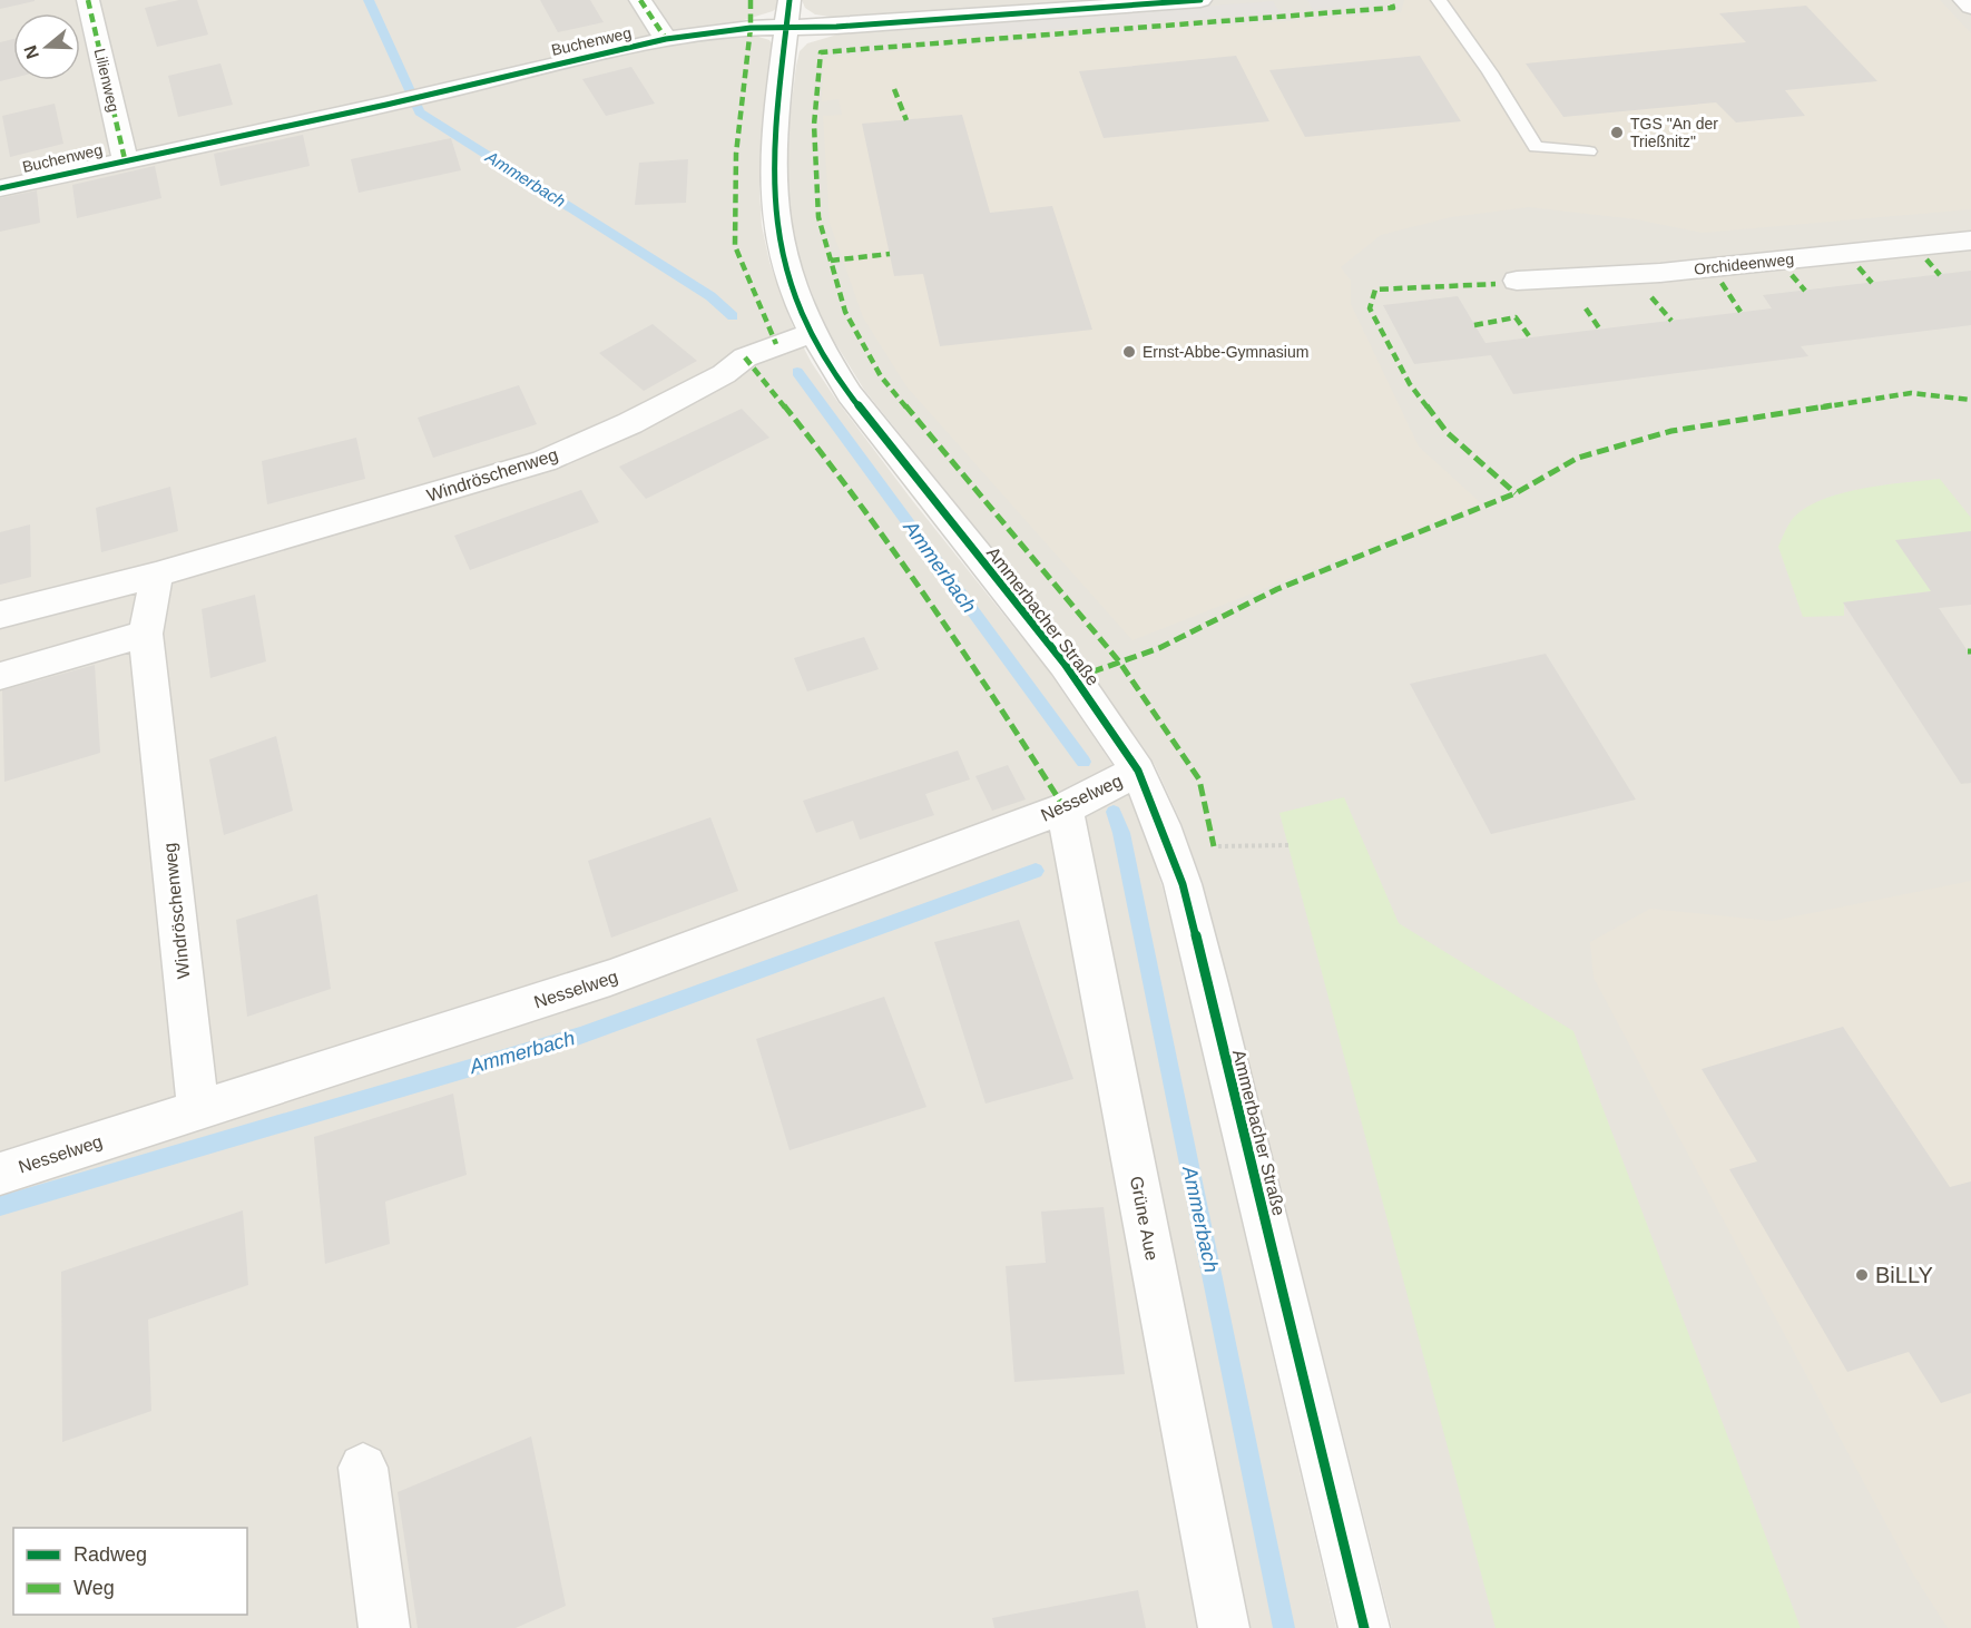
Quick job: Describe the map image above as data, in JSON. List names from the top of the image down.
{
  "streets": {
    "street": [
      "Buchenweg",
      "Lilienweg",
      "Orchideenweg",
      "Windröschenweg",
      "Ammerbacher Straße",
      "Nesselweg",
      "Grüne Aue"
    ]
  },
  "crossings": [
    ["Buchenweg", "Lilienweg"],
    ["Buchenweg", "Ammerbacher Straße"],
    ["Windröschenweg", "Ammerbacher Straße"],
    ["Windröschenweg", "Nesselweg"],
    ["Ammerbacher Straße", "Nesselweg"],
    ["Nesselweg", "Grüne Aue"]
  ],
  "water": ["Ammerbach"],
  "places": ["TGS \"An der Trießnitz\"", "Ernst-Abbe-Gymnasium", "BiLLY"],
  "legend": ["Radweg", "Weg"],
  "north": "left"
}
